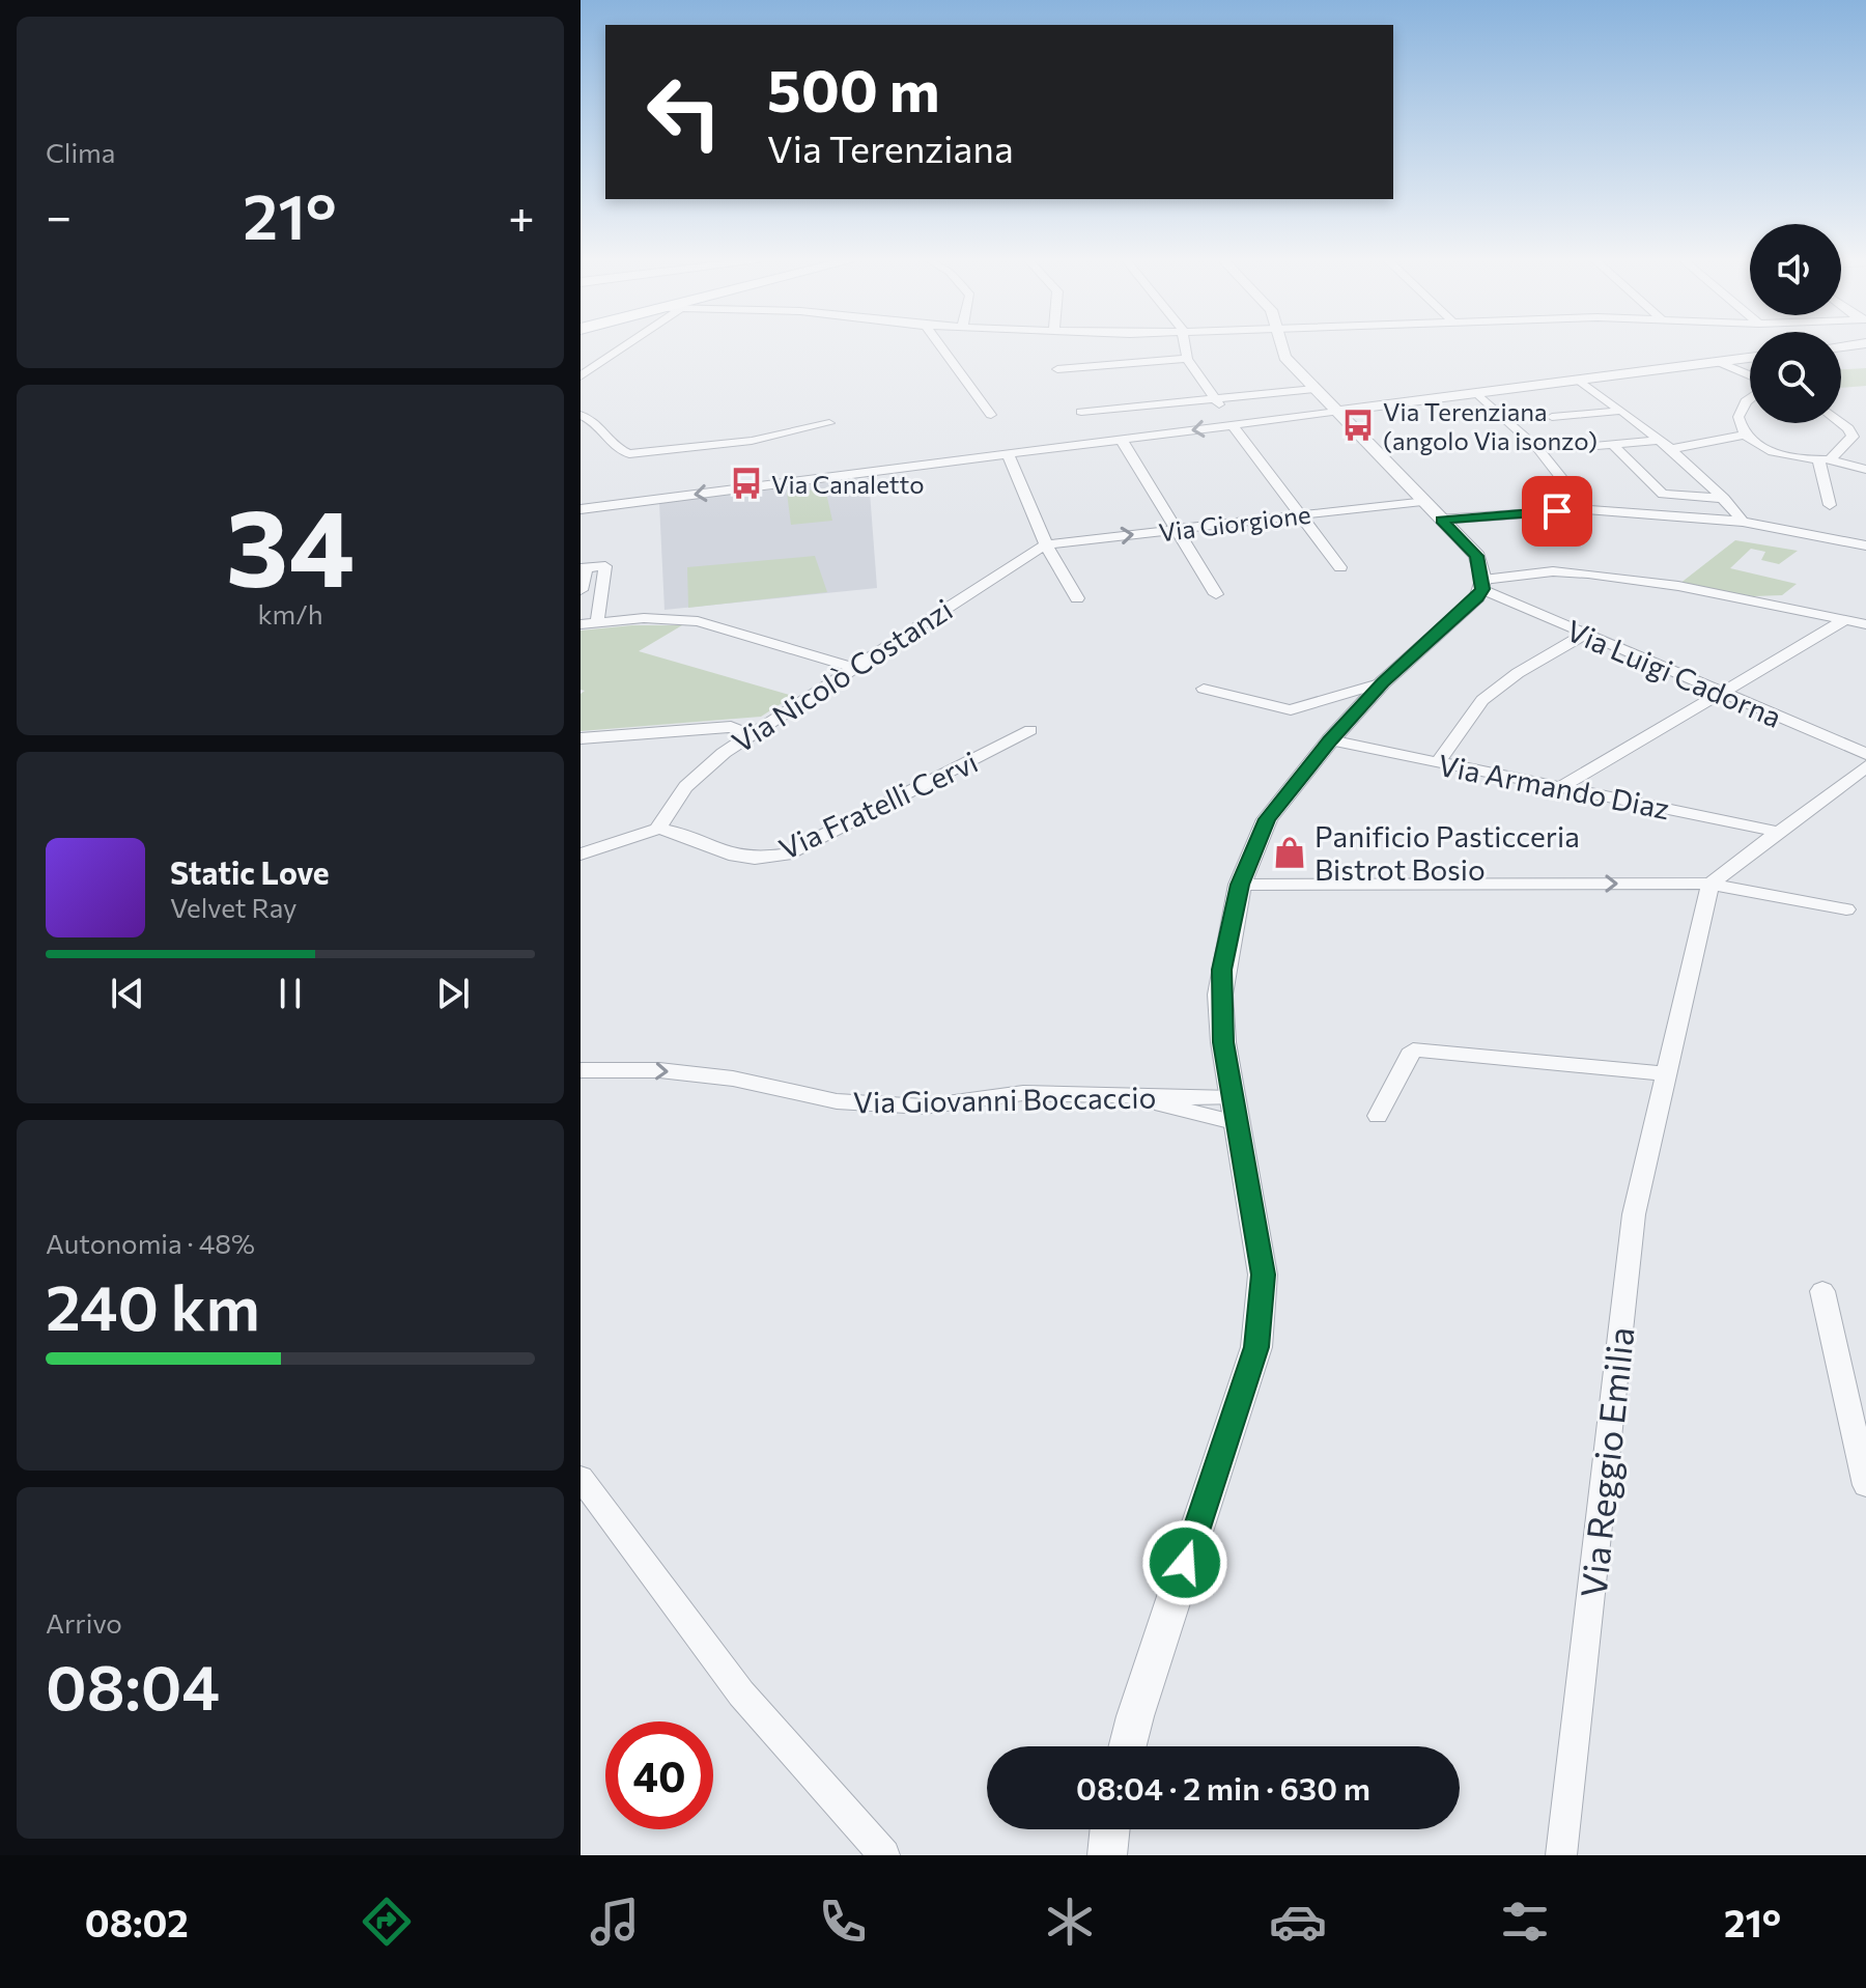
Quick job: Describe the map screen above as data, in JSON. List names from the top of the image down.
{
  "streets": {
    "street": [
      "Via Giorgione",
      "Via Luigi Cadorna",
      "Via Nicolò Costanzi",
      "Via Armando Diaz",
      "Via Fratelli Cervi",
      "Via Giovanni Boccaccio",
      "Via Reggio Emilia"
    ]
  },
  "crossings": [
    ["Via Giorgione", "Via Nicolò Costanzi"],
    ["Via Nicolò Costanzi", "Via Fratelli Cervi"]
  ],
  "one_way": ["Via Giovanni Boccaccio"],
  "places": {
    "bus stop": ["Via Terenziana (angolo Via isonzo)", "Via Canaletto"],
    "shop": ["Panificio Pasticceria Bistrot Bosio"]
  },
  "page": {
    "tile": [
      "Clima",
      ["34", "km/h"],
      ["Autonomia · 48%", "240 km"],
      ["Arrivo", "08:04"]
    ],
    "turn": ["500 m", "Via Terenziana"],
    "heat": ["−", "21°", "+"],
    "song": ["Static Love", "Velvet Ray"],
    "limit": "40",
    "trip": "08:04 · 2 min · 630 m",
    "tabs": ["08:02", "21°"]
  }
}
